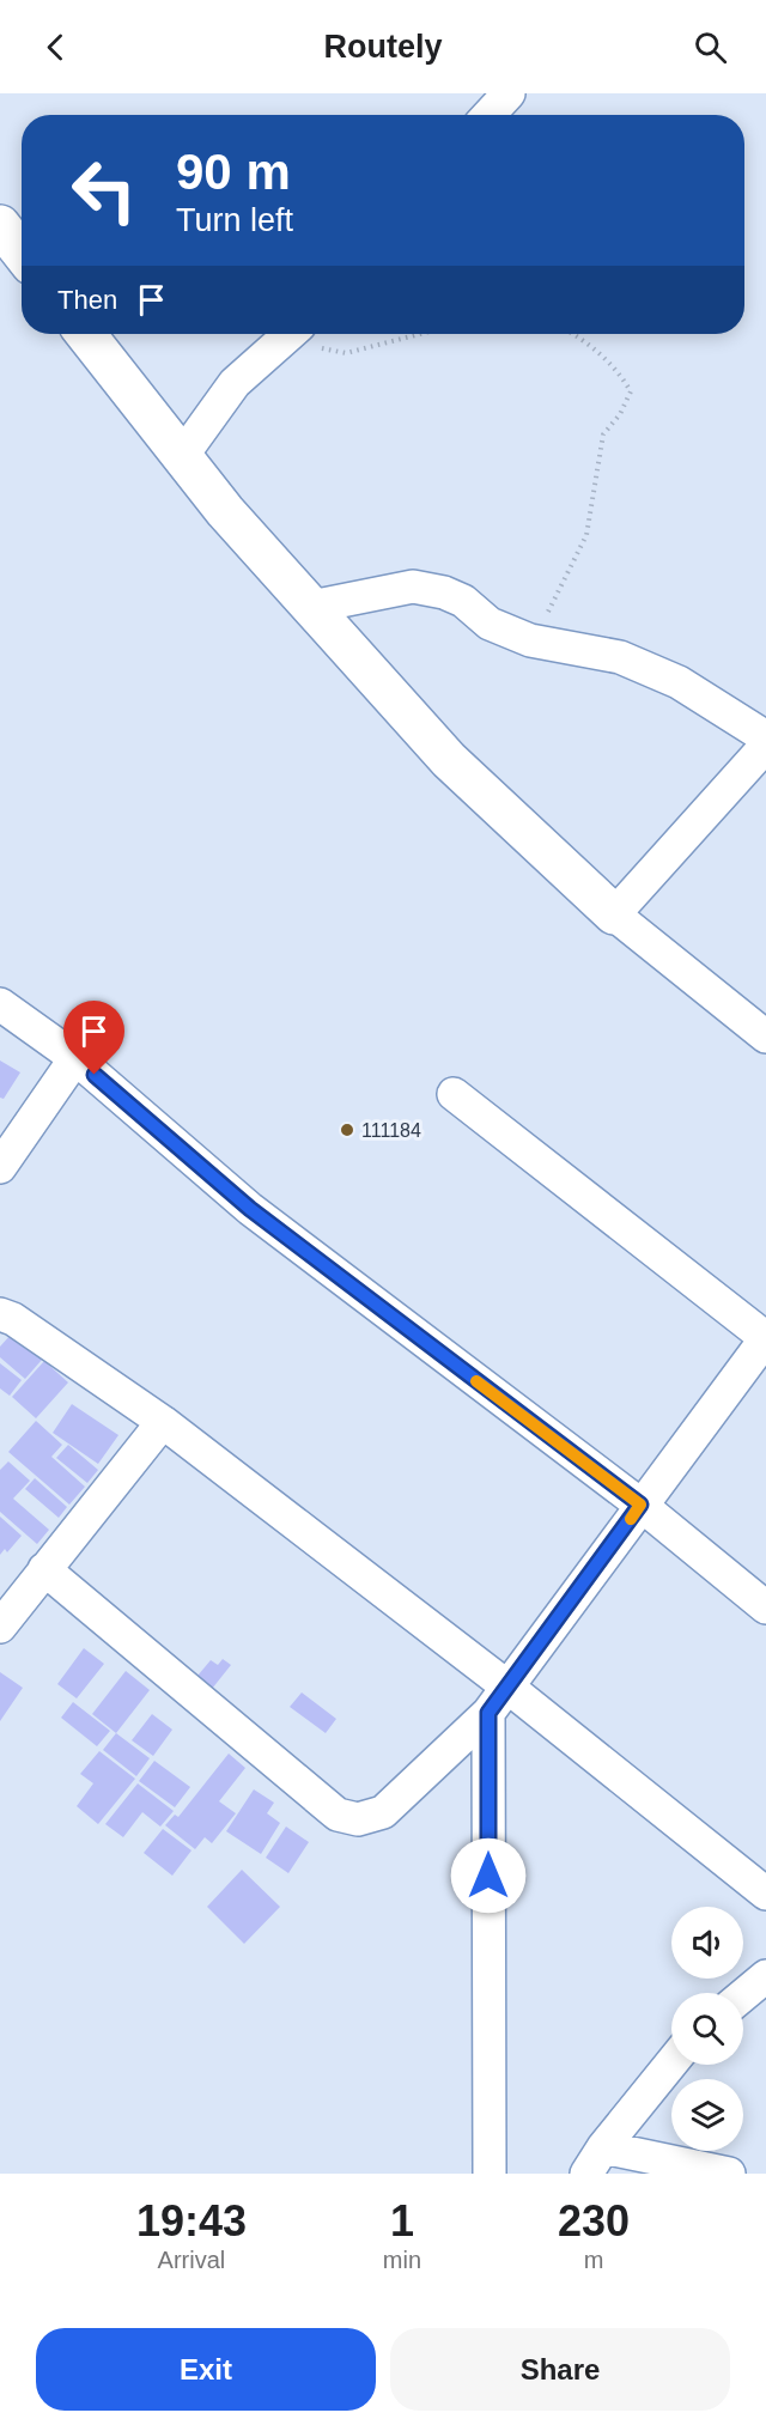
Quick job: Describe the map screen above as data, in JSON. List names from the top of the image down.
{
  "places": ["111184"],
  "page": {
    "header": "Routely",
    "turn": ["90 m", "Turn left"],
    "then": "Then",
    "eta": [
      "19:43",
      "Arrival",
      "1",
      "min",
      "230",
      "m"
    ],
    "buttons": ["Exit", "Share"]
  }
}
